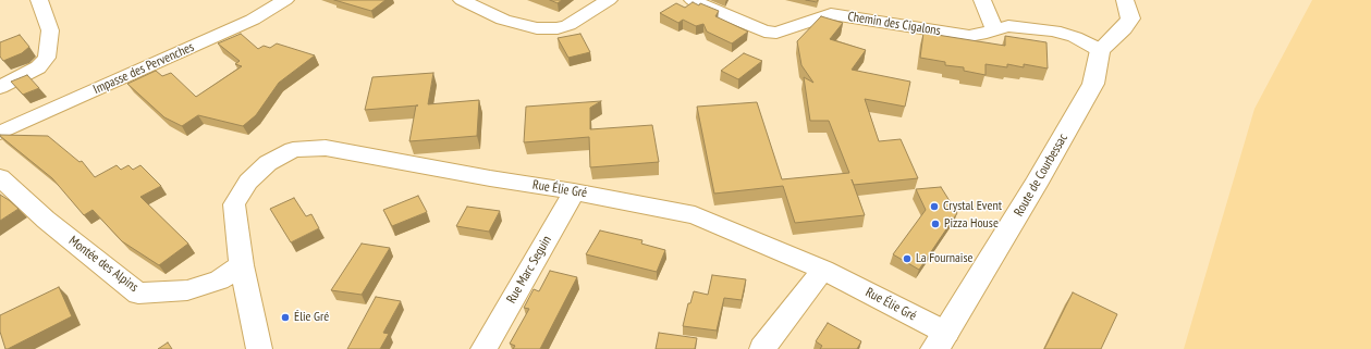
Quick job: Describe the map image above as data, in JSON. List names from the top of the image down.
{
  "streets": {
    "street": [
      "Chemin des Cigalons",
      "Impasse des Pervenches",
      "Route de Courbessac",
      "Rue Élie Gré",
      "Montée des Alpins",
      "Rue Marc Seguin"
    ]
  },
  "crossings": [
    ["Chemin des Cigalons", "Route de Courbessac"],
    ["Route de Courbessac", "Rue Élie Gré"],
    ["Rue Élie Gré", "Montée des Alpins"],
    ["Rue Élie Gré", "Rue Marc Seguin"]
  ],
  "places": [
    "Crystal Event",
    "Pizza House",
    "La Fournaise",
    "Élie Gré"
  ]
}
